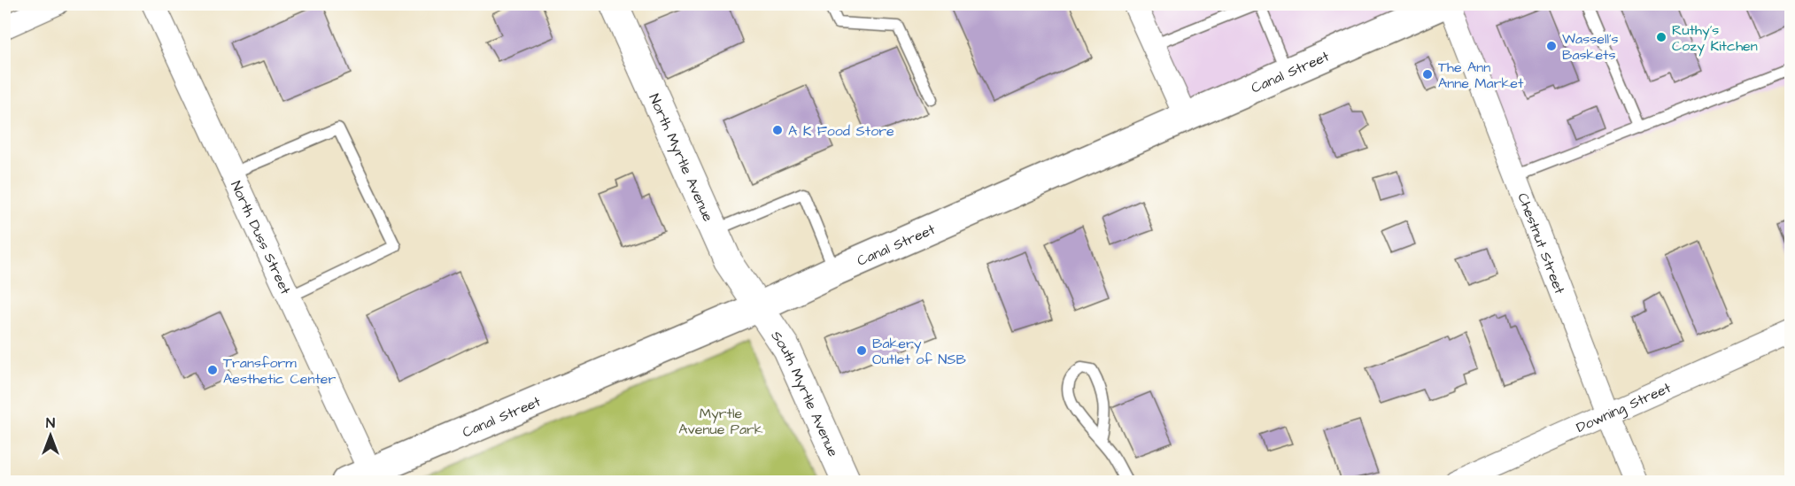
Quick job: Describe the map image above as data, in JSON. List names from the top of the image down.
{
  "streets": {
    "main road": ["Canal Street"],
    "street": [
      "North Myrtle Avenue",
      "North Duss Street",
      "Chestnut Street",
      "South Myrtle Avenue",
      "Downing Street"
    ]
  },
  "crossings": [
    ["Canal Street", "North Myrtle Avenue"],
    ["Canal Street", "North Duss Street"],
    ["Canal Street", "South Myrtle Avenue"],
    ["North Myrtle Avenue", "South Myrtle Avenue"],
    ["Chestnut Street", "Downing Street"]
  ],
  "parks": ["Myrtle Avenue Park"],
  "places": [
    "Ruthy's Cozy Kitchen",
    "Wassell's Baskets",
    "The Ann Anne Market",
    "A K Food Store",
    "Bakery Outlet of NSB",
    "Transform Aesthetic Center"
  ],
  "north": "top"
}
